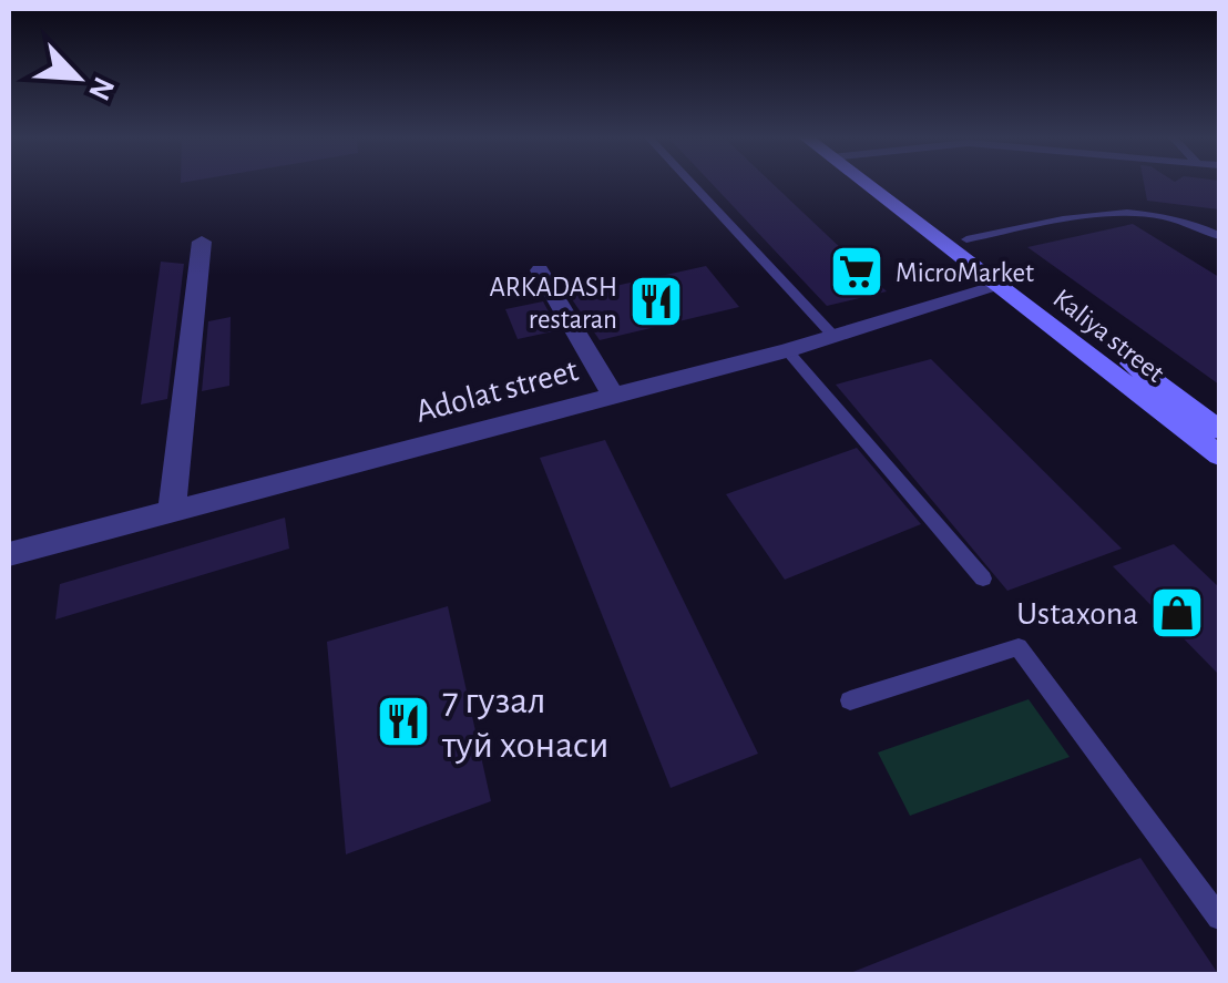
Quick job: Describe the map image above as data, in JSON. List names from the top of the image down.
{
  "streets": {
    "main road": ["Kaliya street"],
    "street": ["Adolat street"]
  },
  "crossings": [
    ["Kaliya street", "Adolat street"]
  ],
  "places": {
    "supermarket": ["MicroMarket"],
    "restaurant": ["ARKADASH restaran", "7 гузал туй хонаси"],
    "shop": ["Ustaxona"]
  },
  "north": "bottom right"
}
